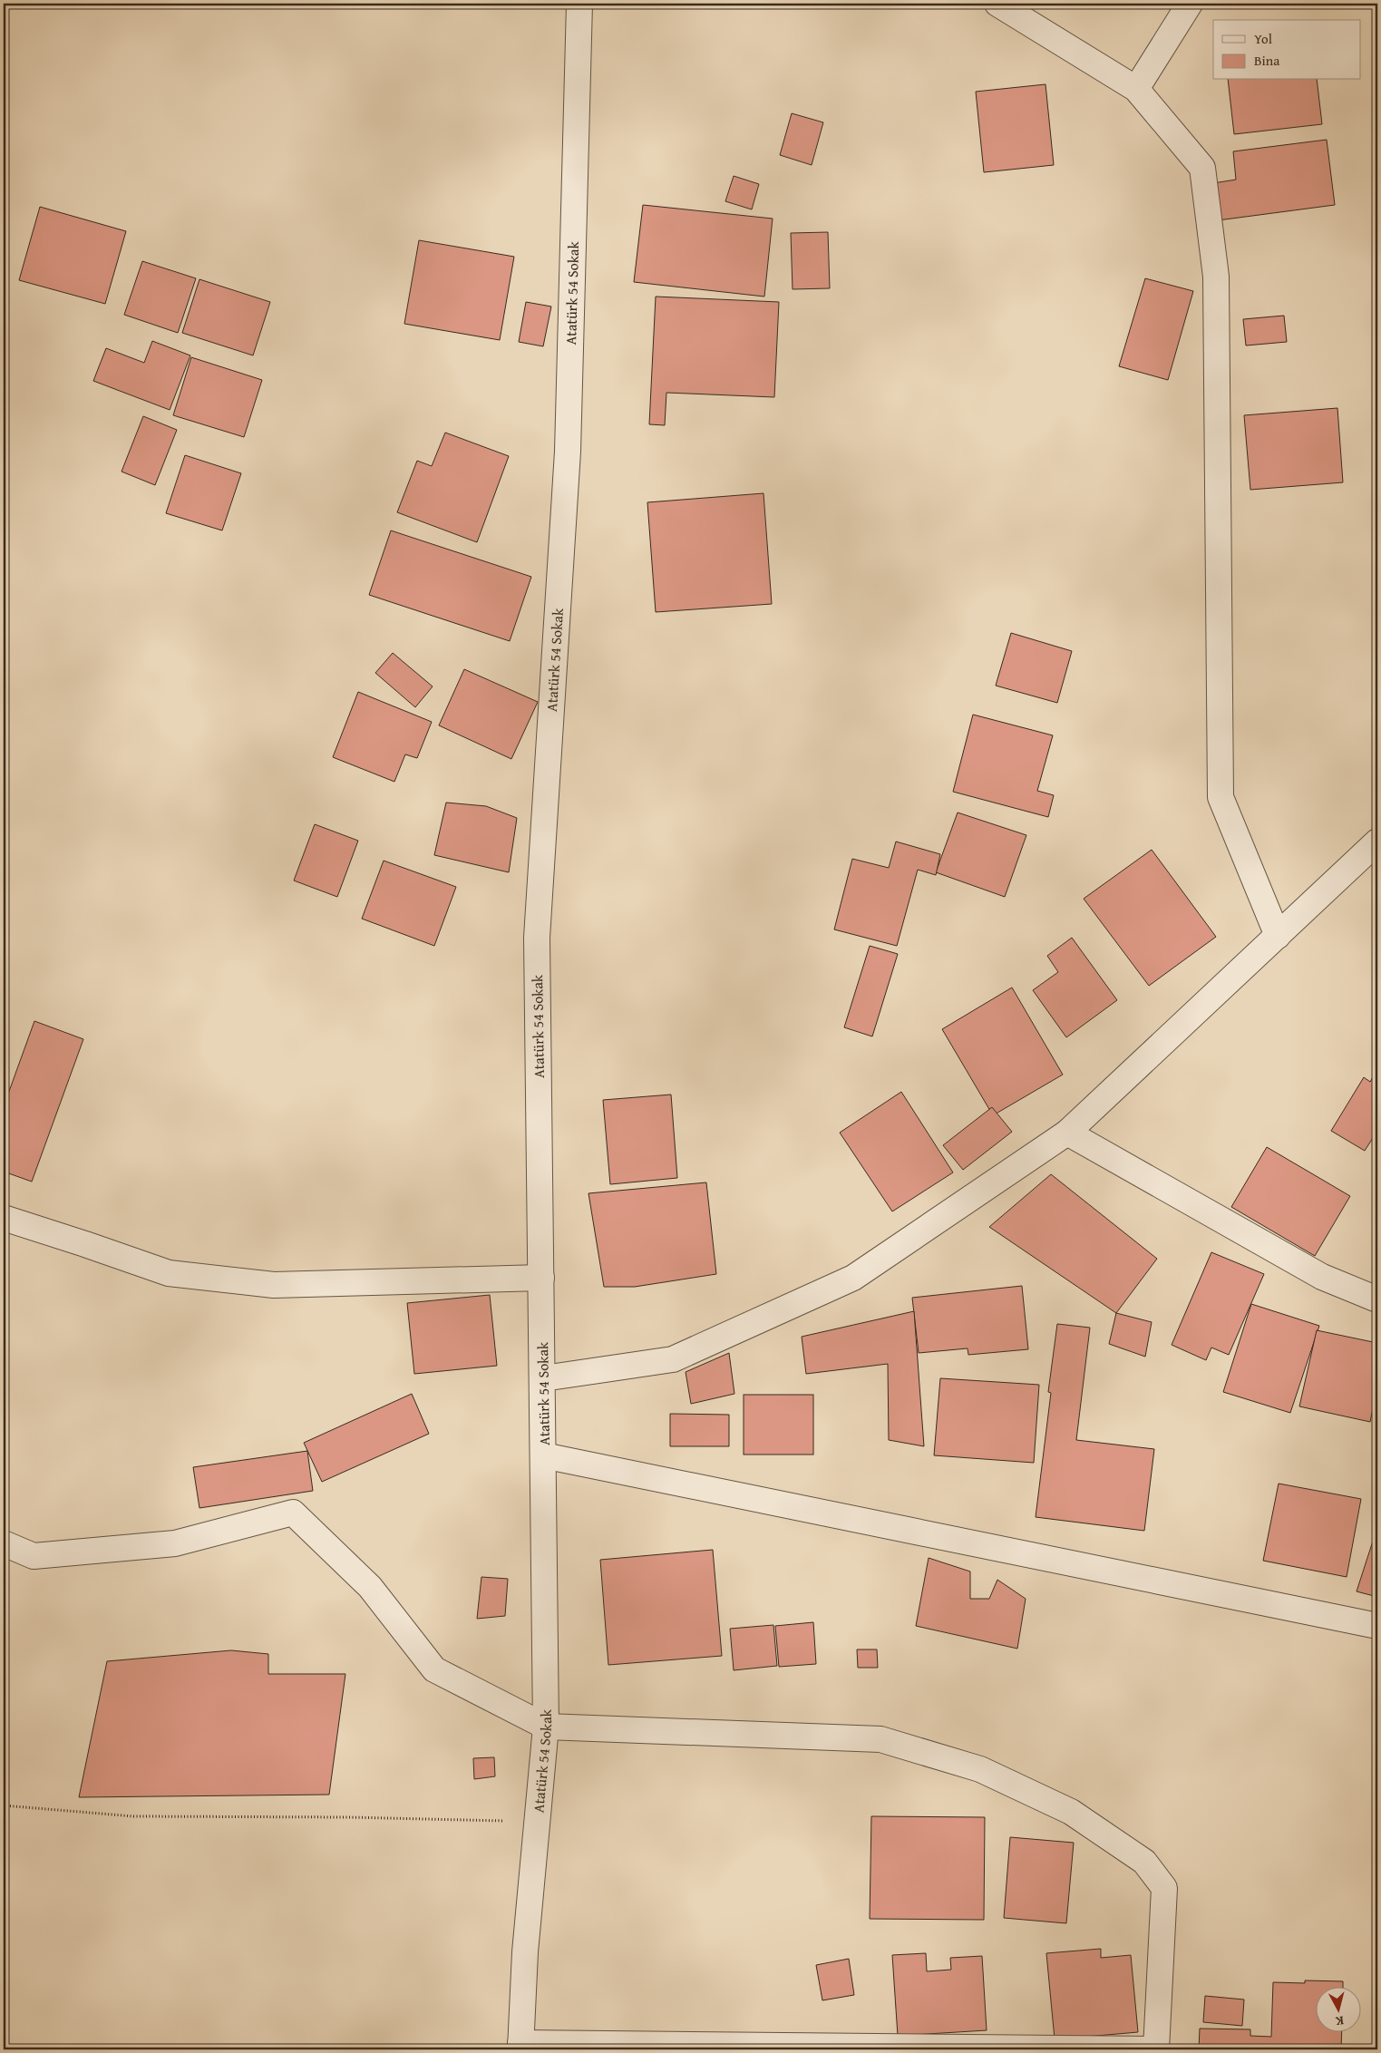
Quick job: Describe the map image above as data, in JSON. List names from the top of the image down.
{
  "streets": {
    "street": ["Atatürk 54 Sokak"]
  },
  "legend": ["Yol", "Bina"],
  "north": "bottom"
}
